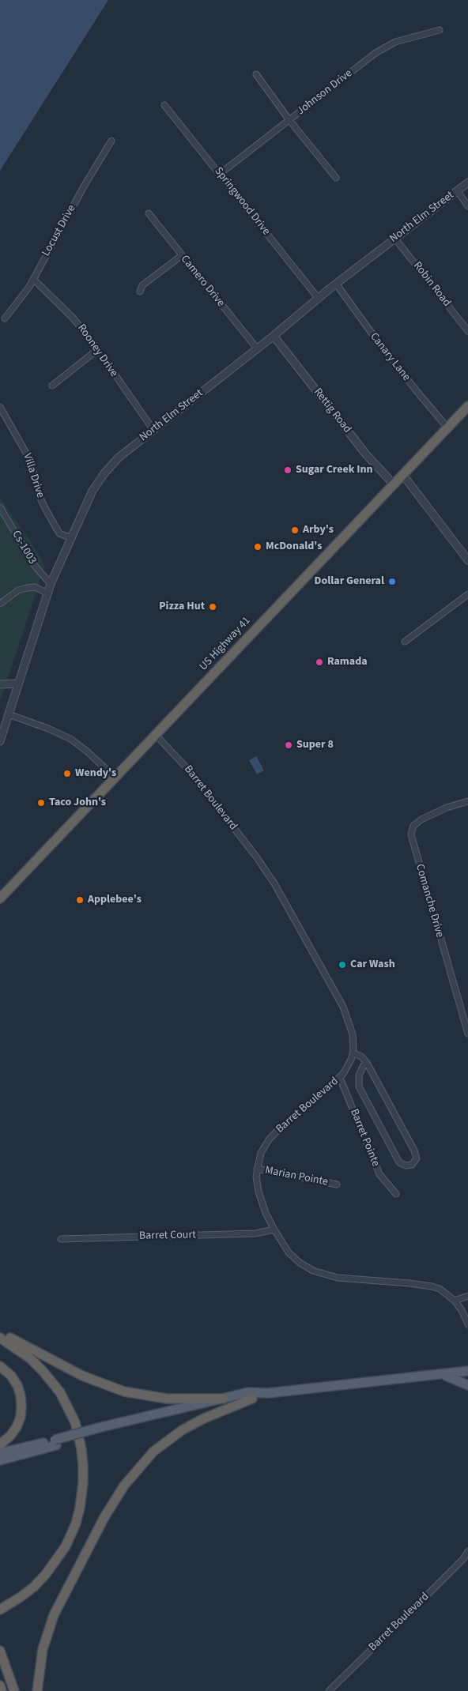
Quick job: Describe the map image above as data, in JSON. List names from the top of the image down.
{
  "streets": {
    "highway": ["US Highway 41"],
    "street": [
      "Johnson Drive",
      "Springwood Drive",
      "North Elm Street",
      "Locust Drive",
      "Camero Drive",
      "Robin Road",
      "Rooney Drive",
      "Canary Lane",
      "Rettig Road",
      "Villa Drive",
      "Cs-1003",
      "Barret Boulevard",
      "Comanche Drive",
      "Barret Pointe",
      "Marian Pointe",
      "Barret Court"
    ]
  },
  "crossings": [
    ["Johnson Drive", "Springwood Drive"],
    ["Springwood Drive", "North Elm Street"],
    ["North Elm Street", "Camero Drive"],
    ["North Elm Street", "Robin Road"],
    ["North Elm Street", "Rooney Drive"],
    ["North Elm Street", "Canary Lane"],
    ["North Elm Street", "Rettig Road"],
    ["North Elm Street", "Villa Drive"],
    ["North Elm Street", "Cs-1003"],
    ["Locust Drive", "Rooney Drive"],
    ["Canary Lane", "US Highway 41"],
    ["Rettig Road", "US Highway 41"],
    ["US Highway 41", "Barret Boulevard"],
    ["Barret Boulevard", "Barret Pointe"],
    ["Barret Boulevard", "Marian Pointe"],
    ["Barret Boulevard", "Barret Court"]
  ],
  "places": [
    "Sugar Creek Inn",
    "Arby's",
    "McDonald's",
    "Dollar General",
    "Pizza Hut",
    "Ramada",
    "Super 8",
    "Wendy's",
    "Taco John's",
    "Applebee's",
    "Car Wash"
  ]
}
